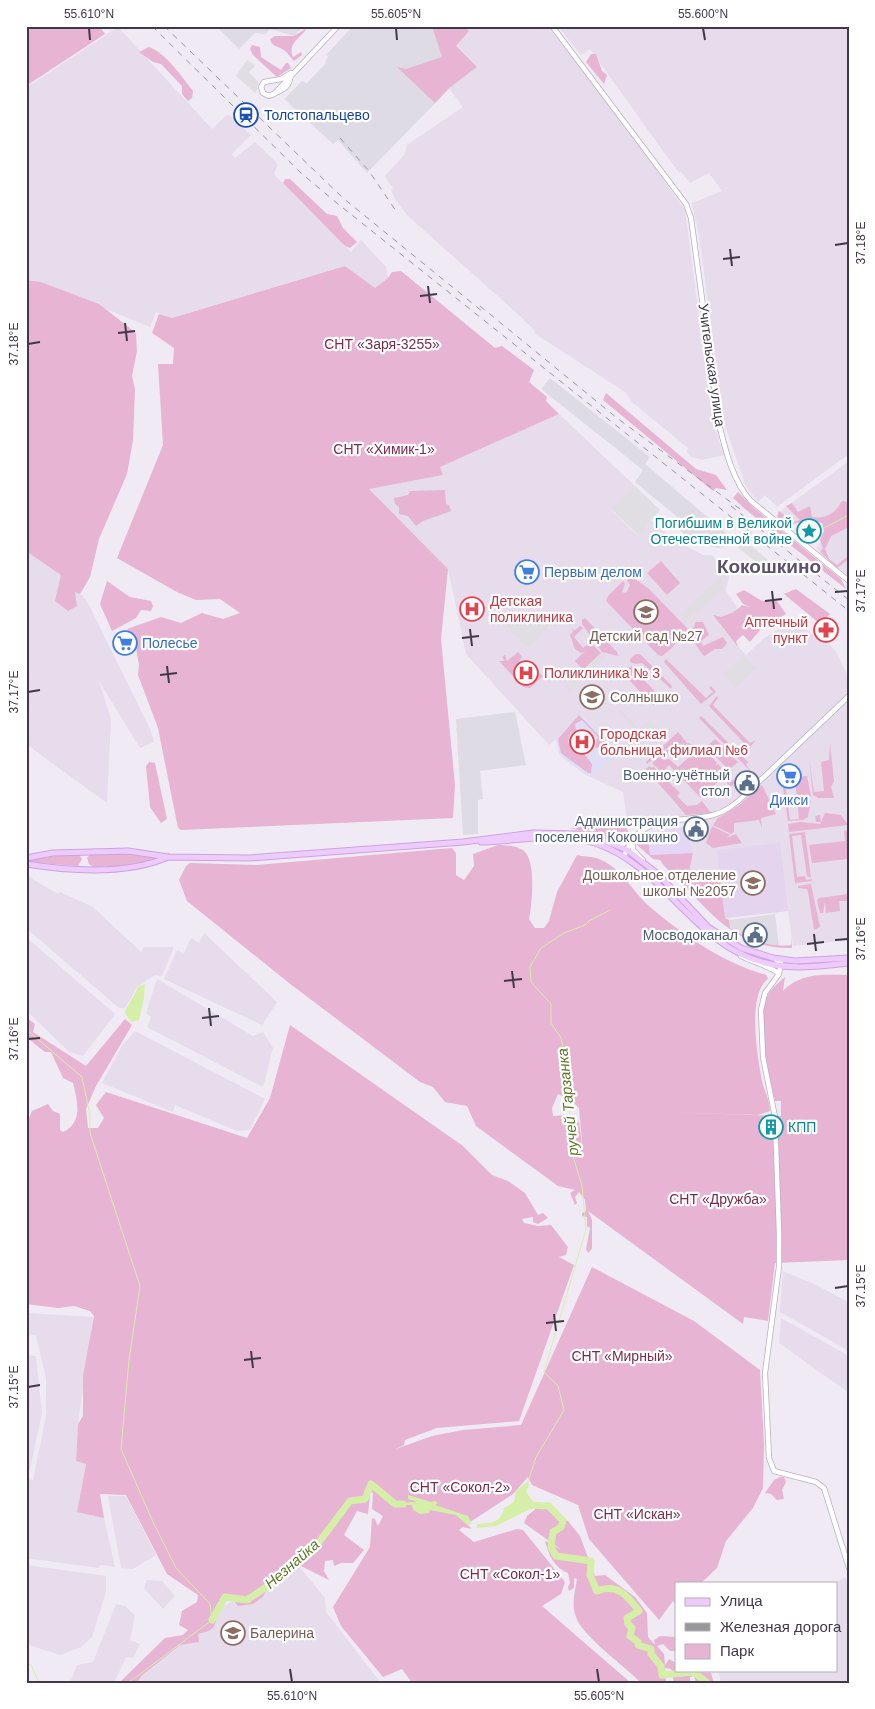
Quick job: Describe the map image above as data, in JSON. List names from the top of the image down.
{
  "streets": {
    "street": ["Учительская улица"]
  },
  "districts": ["Кокошкино"],
  "water": ["ручей Тарзанка", "Незнайка"],
  "parks": [
    "СНТ «Заря-3255»",
    "СНТ «Химик-1»",
    "СНТ «Дружба»",
    "СНТ «Мирный»",
    "СНТ «Сокол-2»",
    "СНТ «Искан»",
    "СНТ «Сокол-1»"
  ],
  "places": {
    "station": ["Толстопальцево"],
    "place": ["Погибшим в Великой Отечественной войне"],
    "supermarket": ["Первым делом", "Полесье", "Дикси"],
    "hospital": ["Детская поликлиника", "Поликлиника № 3", "Городская больница, филиал №6"],
    "school or university": [
      "Детский сад №27",
      "Солнышко",
      "Дошкольное отделение школы №2057",
      "Балерина"
    ],
    "pharmacy": ["Аптечный пункт"],
    "public building": ["Военно-учётный стол", "Администрация поселения Кокошкино", "Мосводоканал"],
    "building": ["КПП"]
  },
  "legend": ["Улица", "Железная дорога", "Парк"],
  "coordinates": [
    "55.610°N",
    "55.605°N",
    "55.600°N",
    "37.18°E",
    "37.17°E",
    "37.16°E",
    "37.15°E"
  ]
}
